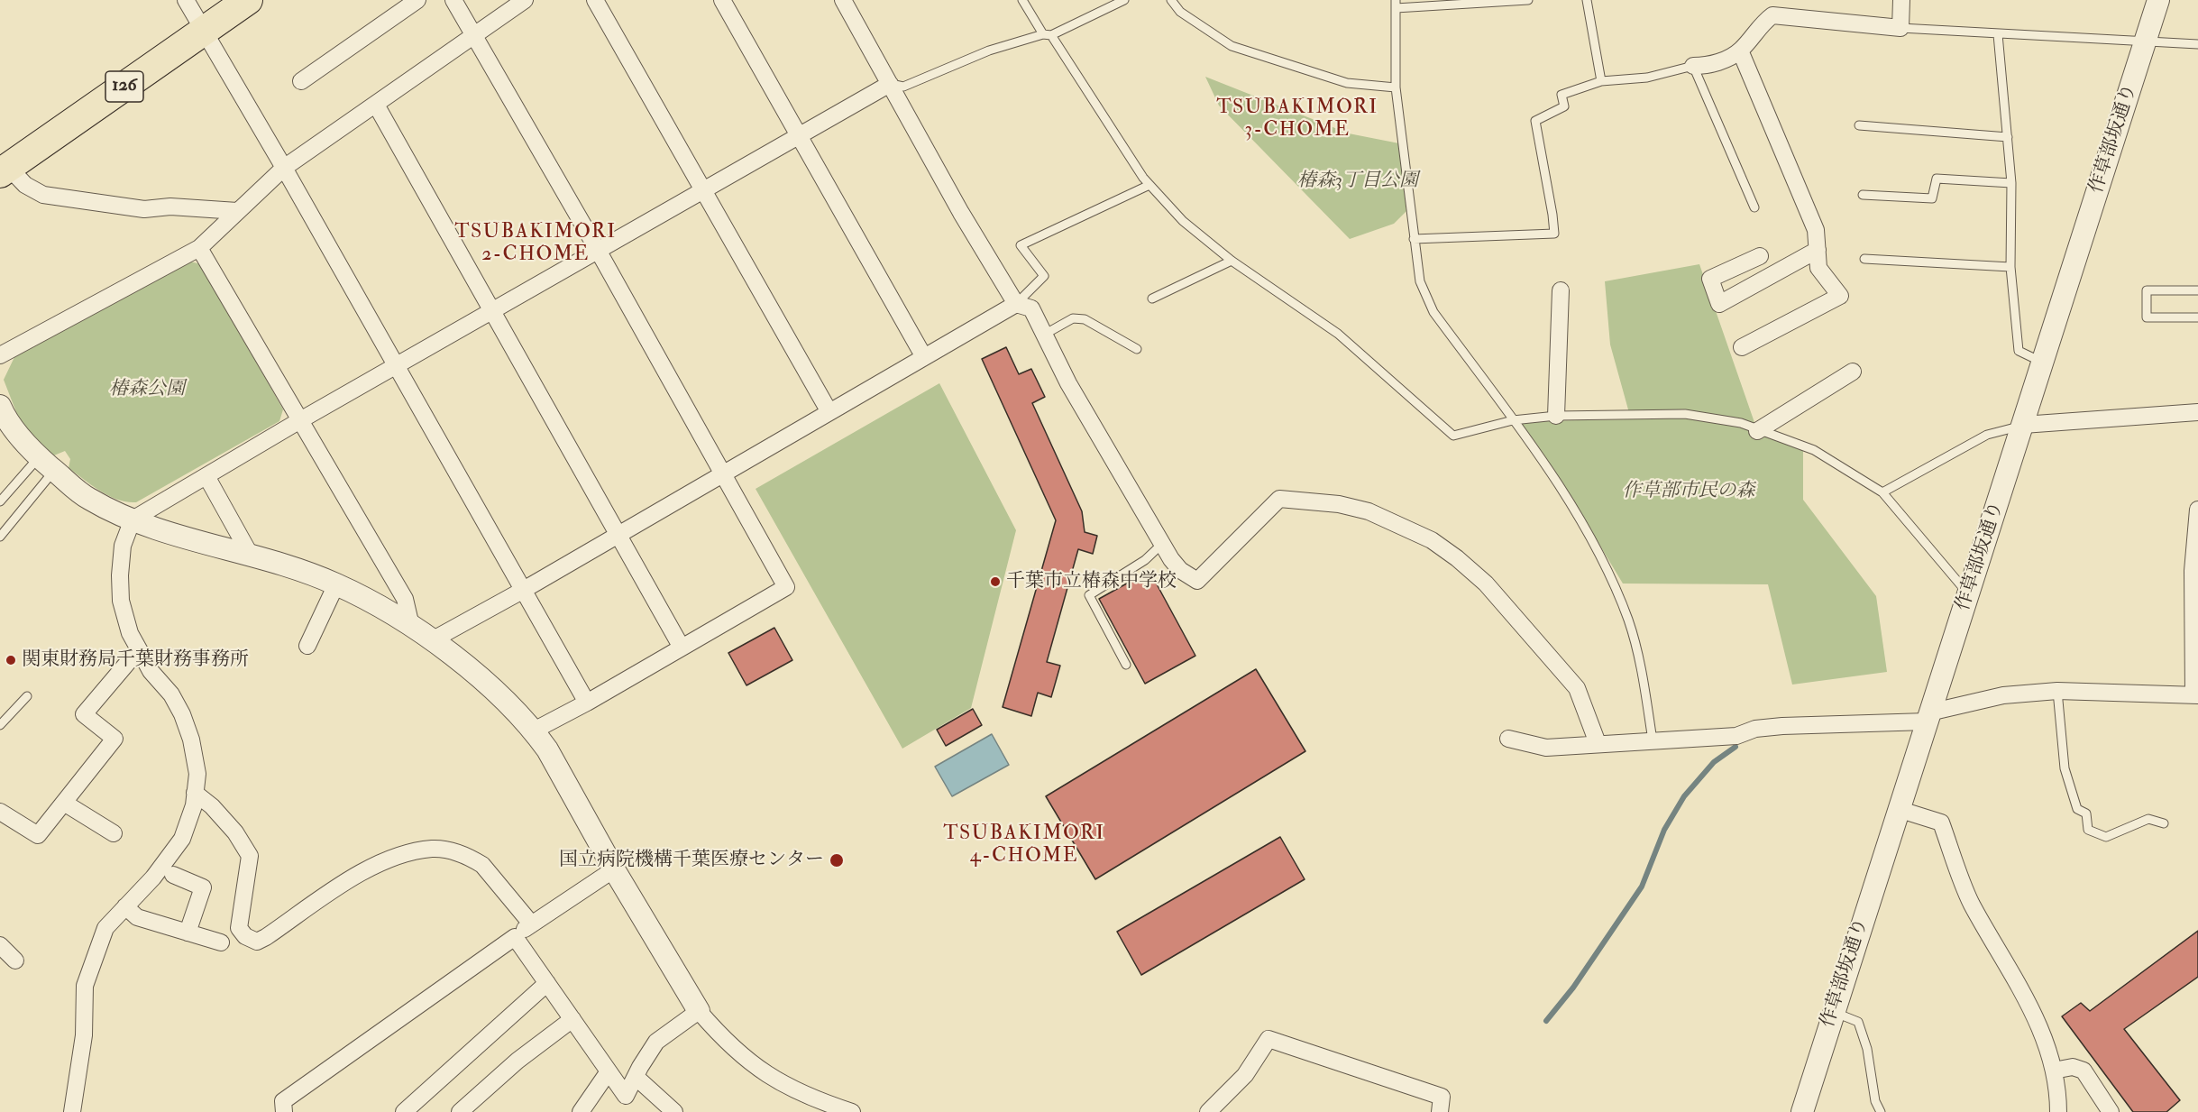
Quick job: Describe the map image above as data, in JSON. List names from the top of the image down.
{
  "streets": {
    "highway": ["126"],
    "street": ["作草部坂通り"]
  },
  "districts": ["TSUBAKIMORI 3-CHOME", "TSUBAKIMORI 2-CHOME", "TSUBAKIMORI 4-CHOME"],
  "parks": ["椿森3丁目公園", "椿森公園", "作草部市民の森"],
  "places": ["千葉市立椿森中学校", "関東財務局千葉財務事務所", "国立病院機構千葉医療センター"]
}
